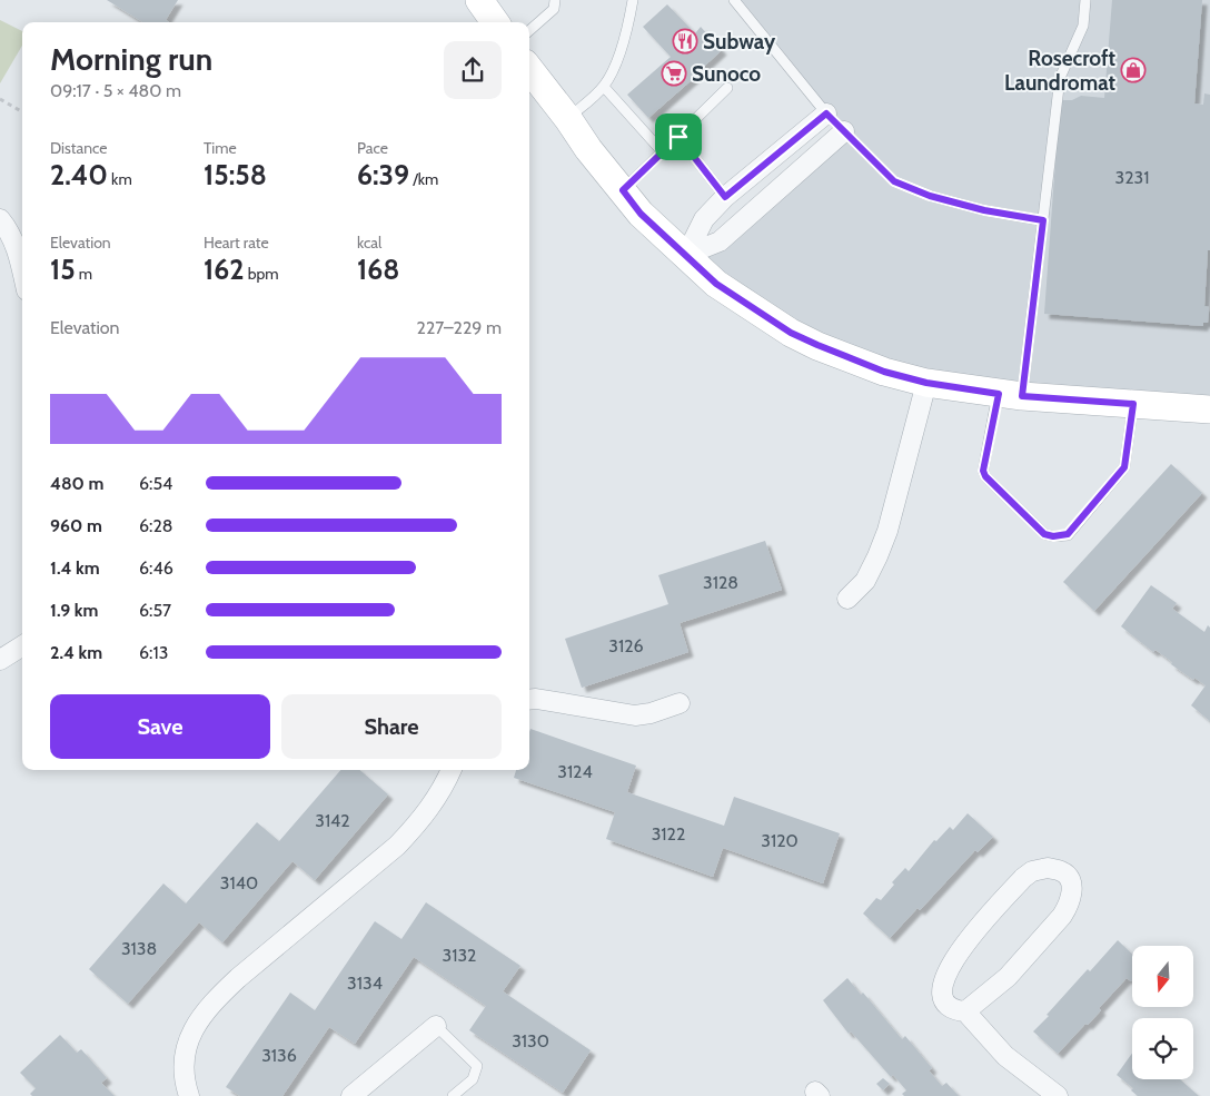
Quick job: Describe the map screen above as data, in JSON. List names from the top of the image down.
{
  "places": {
    "restaurant": ["Subway"],
    "shop": ["Rosecroft Laundromat"],
    "supermarket": ["Sunoco"]
  },
  "house_numbers": [
    "3231",
    "3128",
    "3126",
    "3124",
    "3142",
    "3122",
    "3120",
    "3140",
    "3138",
    "3132",
    "3134",
    "3130",
    "3136"
  ],
  "north": "bottom",
  "page": {
    "heading": ["Morning run", "09:17 · 5 × 480 m"],
    "stats": [
      ["Distance", "2.40 km"],
      ["Time", "15:58"],
      ["Pace", "6:39 /km"],
      ["Elevation", "15 m"],
      ["Heart rate", "162 bpm"],
      ["kcal", "168"]
    ],
    "chart": ["Elevation", "227–229 m"],
    "list": [
      {
        "name": "480 m",
        "note": "6:54"
      },
      {
        "name": "960 m",
        "note": "6:28"
      },
      {
        "name": "1.4 km",
        "note": "6:46"
      },
      {
        "name": "1.9 km",
        "note": "6:57"
      },
      {
        "name": "2.4 km",
        "note": "6:13"
      }
    ],
    "buttons": ["Save", "Share"]
  }
}
